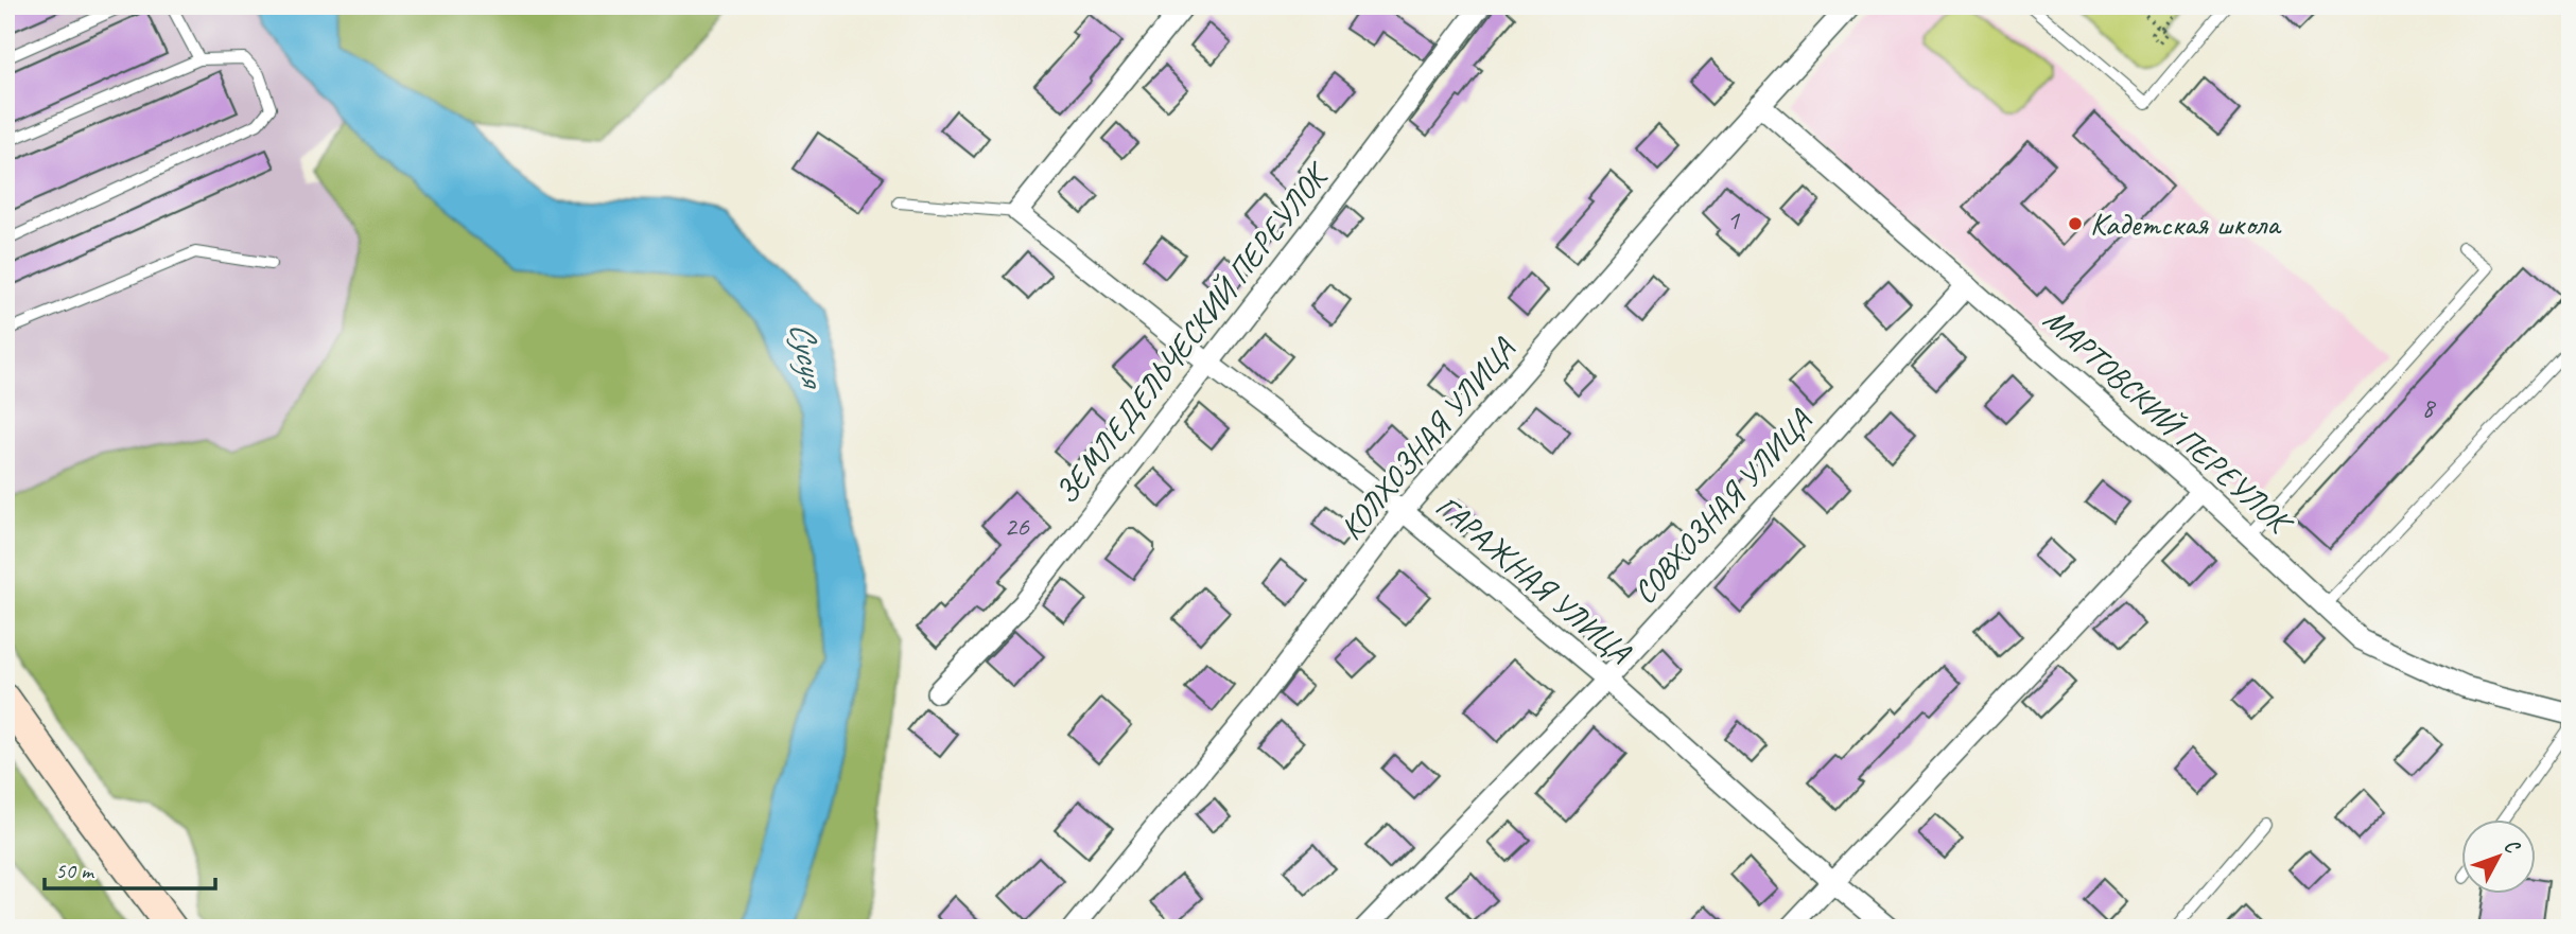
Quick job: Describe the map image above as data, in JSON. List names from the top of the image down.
{
  "streets": {
    "street": [
      "ЗЕМЛЕДЕЛЬЧЕСКИЙ ПЕРЕУЛОК",
      "МАРТОВСКИЙ ПЕРЕУЛОК",
      "КОЛХОЗНАЯ УЛИЦА",
      "СОВХОЗНАЯ УЛИЦА",
      "ГАРАЖНАЯ УЛИЦА"
    ]
  },
  "crossings": [
    ["ЗЕМЛЕДЕЛЬЧЕСКИЙ ПЕРЕУЛОК", "ГАРАЖНАЯ УЛИЦА"],
    ["МАРТОВСКИЙ ПЕРЕУЛОК", "КОЛХОЗНАЯ УЛИЦА"],
    ["МАРТОВСКИЙ ПЕРЕУЛОК", "СОВХОЗНАЯ УЛИЦА"],
    ["КОЛХОЗНАЯ УЛИЦА", "ГАРАЖНАЯ УЛИЦА"],
    ["СОВХОЗНАЯ УЛИЦА", "ГАРАЖНАЯ УЛИЦА"]
  ],
  "water": ["Сусуя"],
  "places": ["Кадетская школа"],
  "house_numbers": ["1", "8", "26"],
  "scale_bar": "50 m",
  "north": "top right"
}
